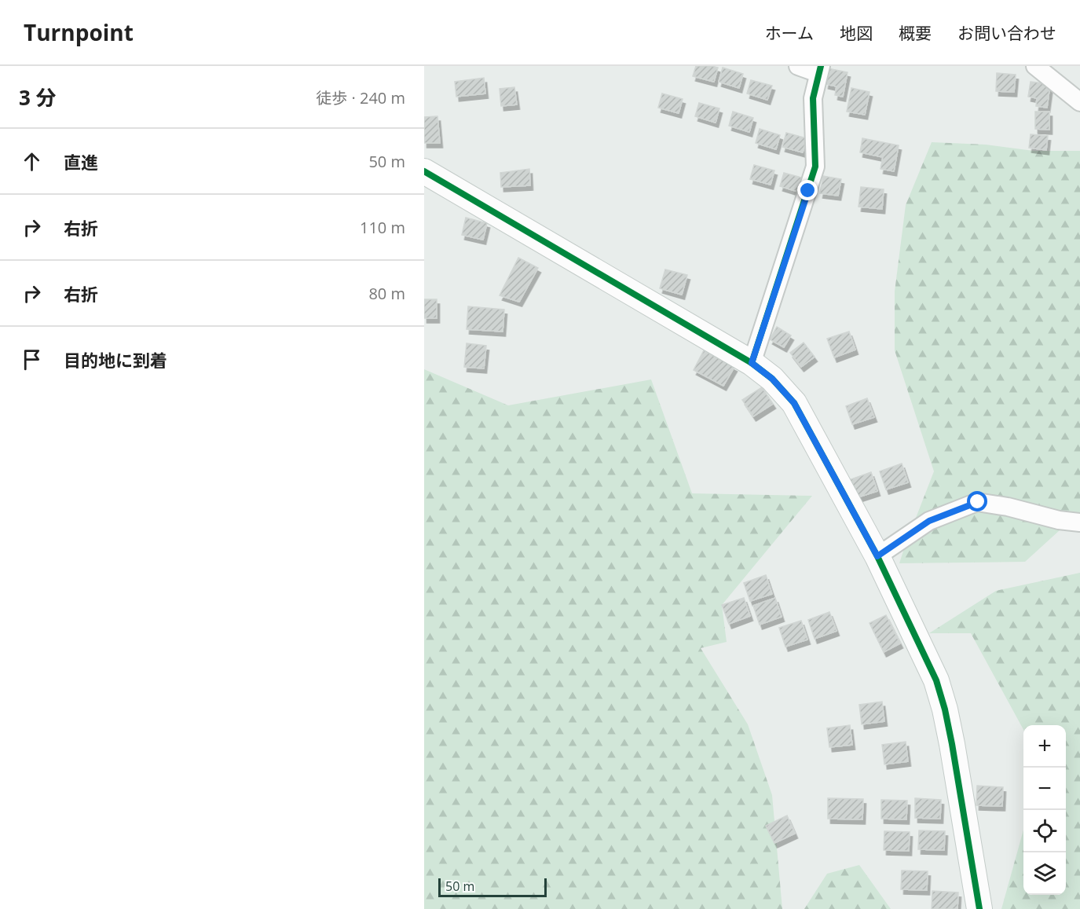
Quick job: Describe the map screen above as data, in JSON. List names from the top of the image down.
{
  "scale_bar": "50 m",
  "page": {
    "header": "Turnpoint",
    "nav": [
      "ホーム",
      "地図",
      "概要",
      "お問い合わせ"
    ],
    "heading": ["3 分", "徒歩 · 240 m"],
    "list": [
      ["直進", "50 m"],
      ["右折", "110 m"],
      ["右折", "80 m"],
      "目的地に到着"
    ],
    "map_buttons": ["+", "−"],
    "scale": "50 m"
  }
}
